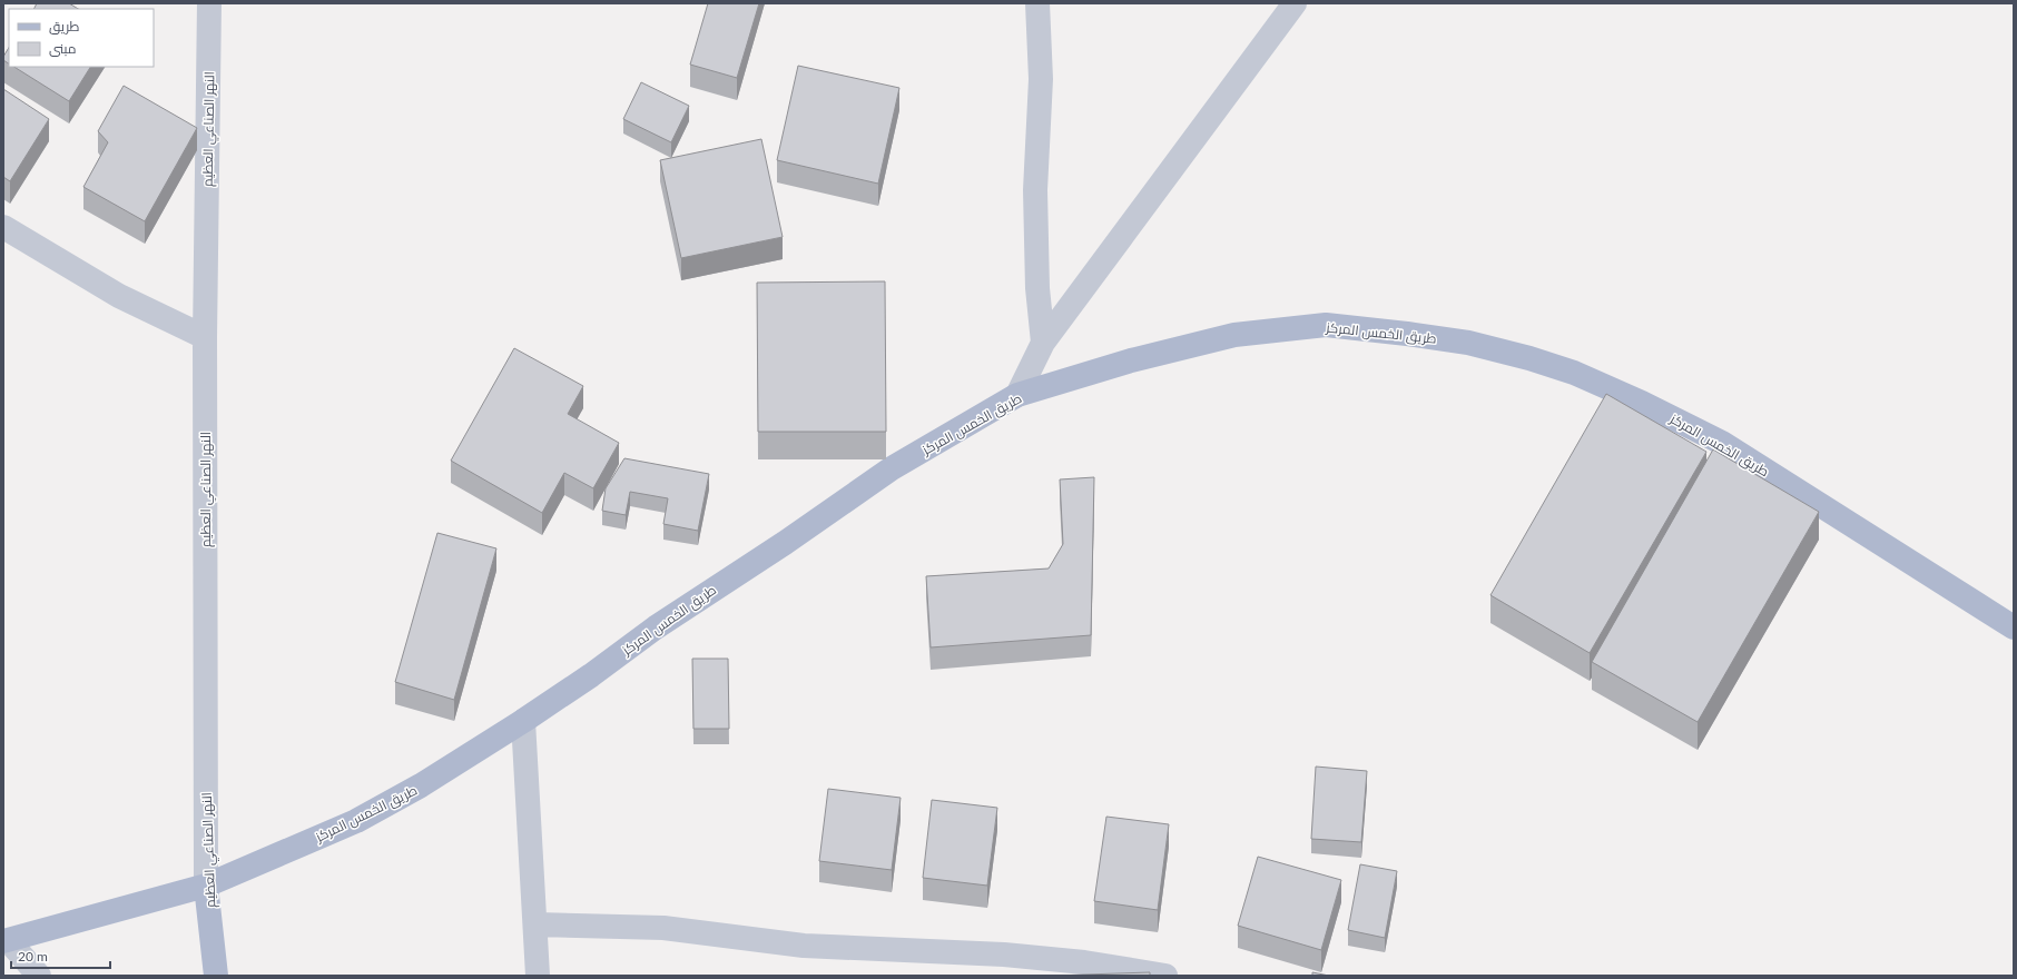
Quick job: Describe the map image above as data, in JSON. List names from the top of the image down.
{
  "streets": {
    "main road": ["النهر الصناعي العظيم", "طريق الخمس المركز"]
  },
  "crossings": [
    ["النهر الصناعي العظيم", "طريق الخمس المركز"]
  ],
  "legend": ["طريق", "مبنى"],
  "scale_bar": "20 m"
}
